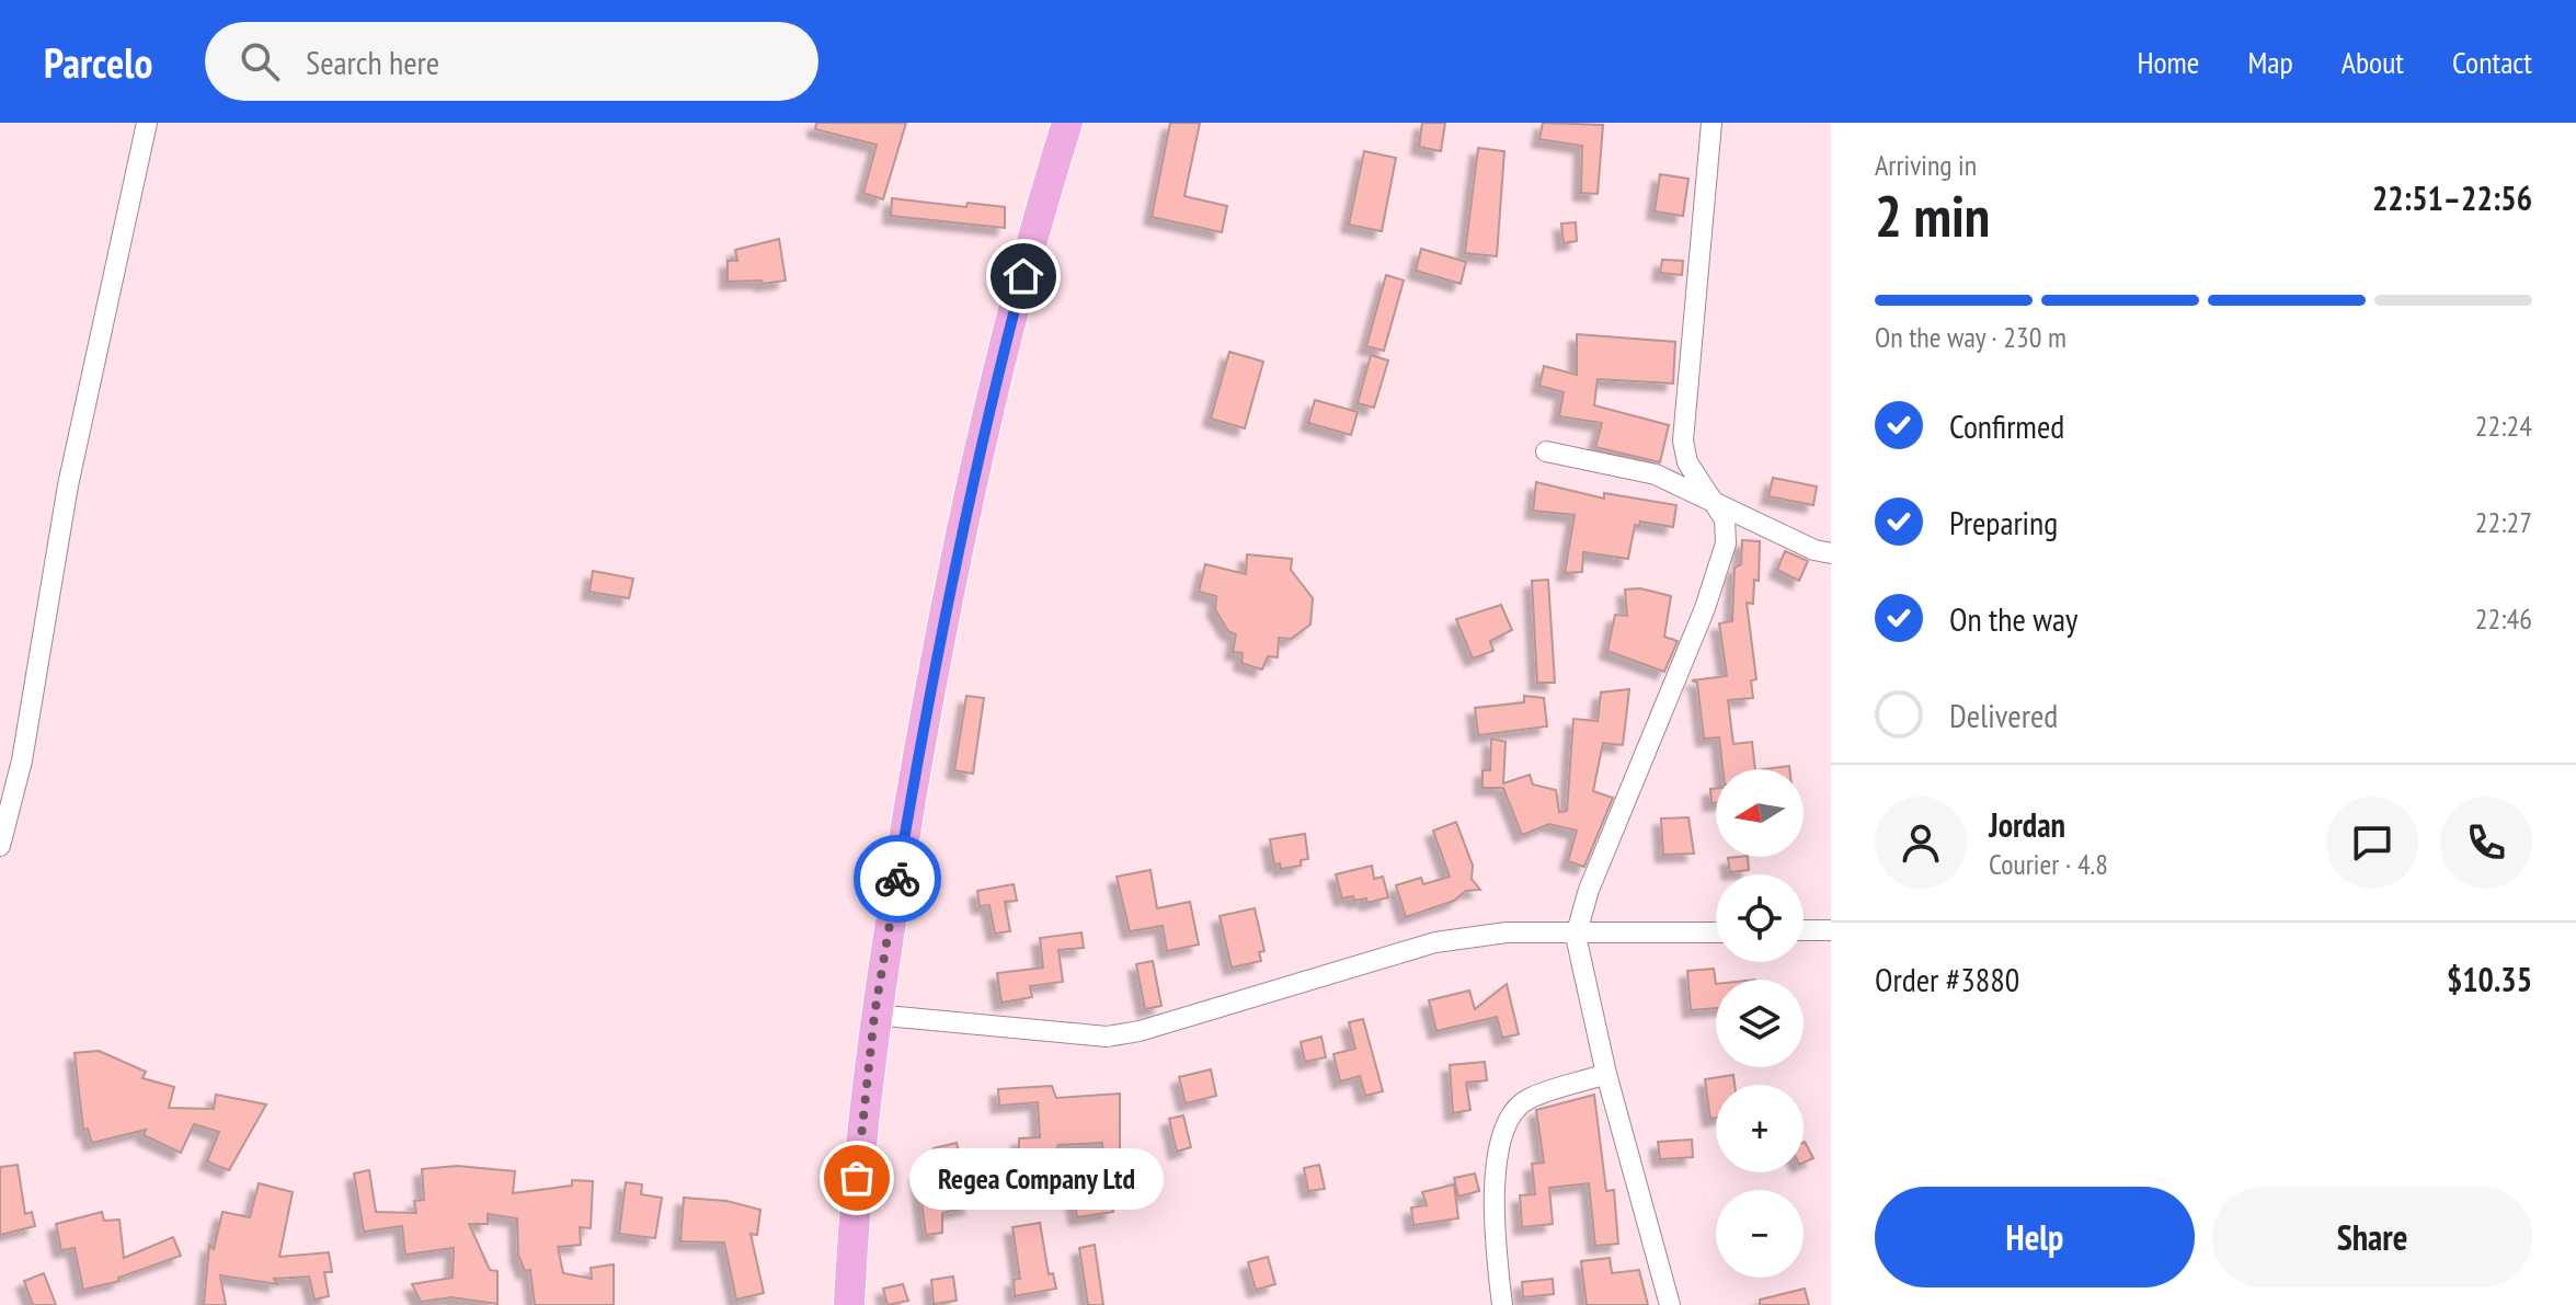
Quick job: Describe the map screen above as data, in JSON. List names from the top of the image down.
{
  "places": ["Regea Company Ltd"],
  "north": "left",
  "page": {
    "header": "Parcelo",
    "search": "Search here",
    "nav": [
      "Home",
      "Map",
      "About",
      "Contact"
    ],
    "heading": ["2 min", "Arriving in", "22:51–22:56"],
    "panel": [
      "Jordan",
      "Courier · 4.8",
      "Order #3880",
      "$10.35"
    ],
    "bar": "On the way · 230 m",
    "list": [
      ["Confirmed", "22:24"],
      ["Preparing", "22:27"],
      ["On the way", "22:46"],
      "Delivered"
    ],
    "map_buttons": ["+", "−"],
    "bubble": "Regea Company Ltd",
    "buttons": ["Help", "Share"]
  }
}
